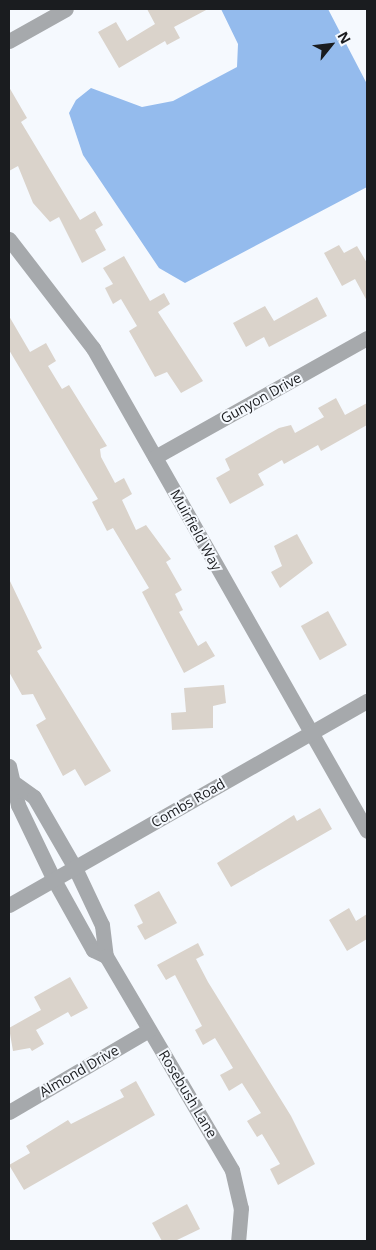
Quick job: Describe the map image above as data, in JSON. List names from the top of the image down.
{
  "streets": {
    "street": [
      "Gunyon Drive",
      "Muirfield Way",
      "Combs Road",
      "Almond Drive",
      "Rosebush Lane"
    ]
  },
  "crossings": [
    ["Gunyon Drive", "Muirfield Way"],
    ["Muirfield Way", "Combs Road"],
    ["Combs Road", "Rosebush Lane"],
    ["Almond Drive", "Rosebush Lane"]
  ],
  "north": "top right"
}
